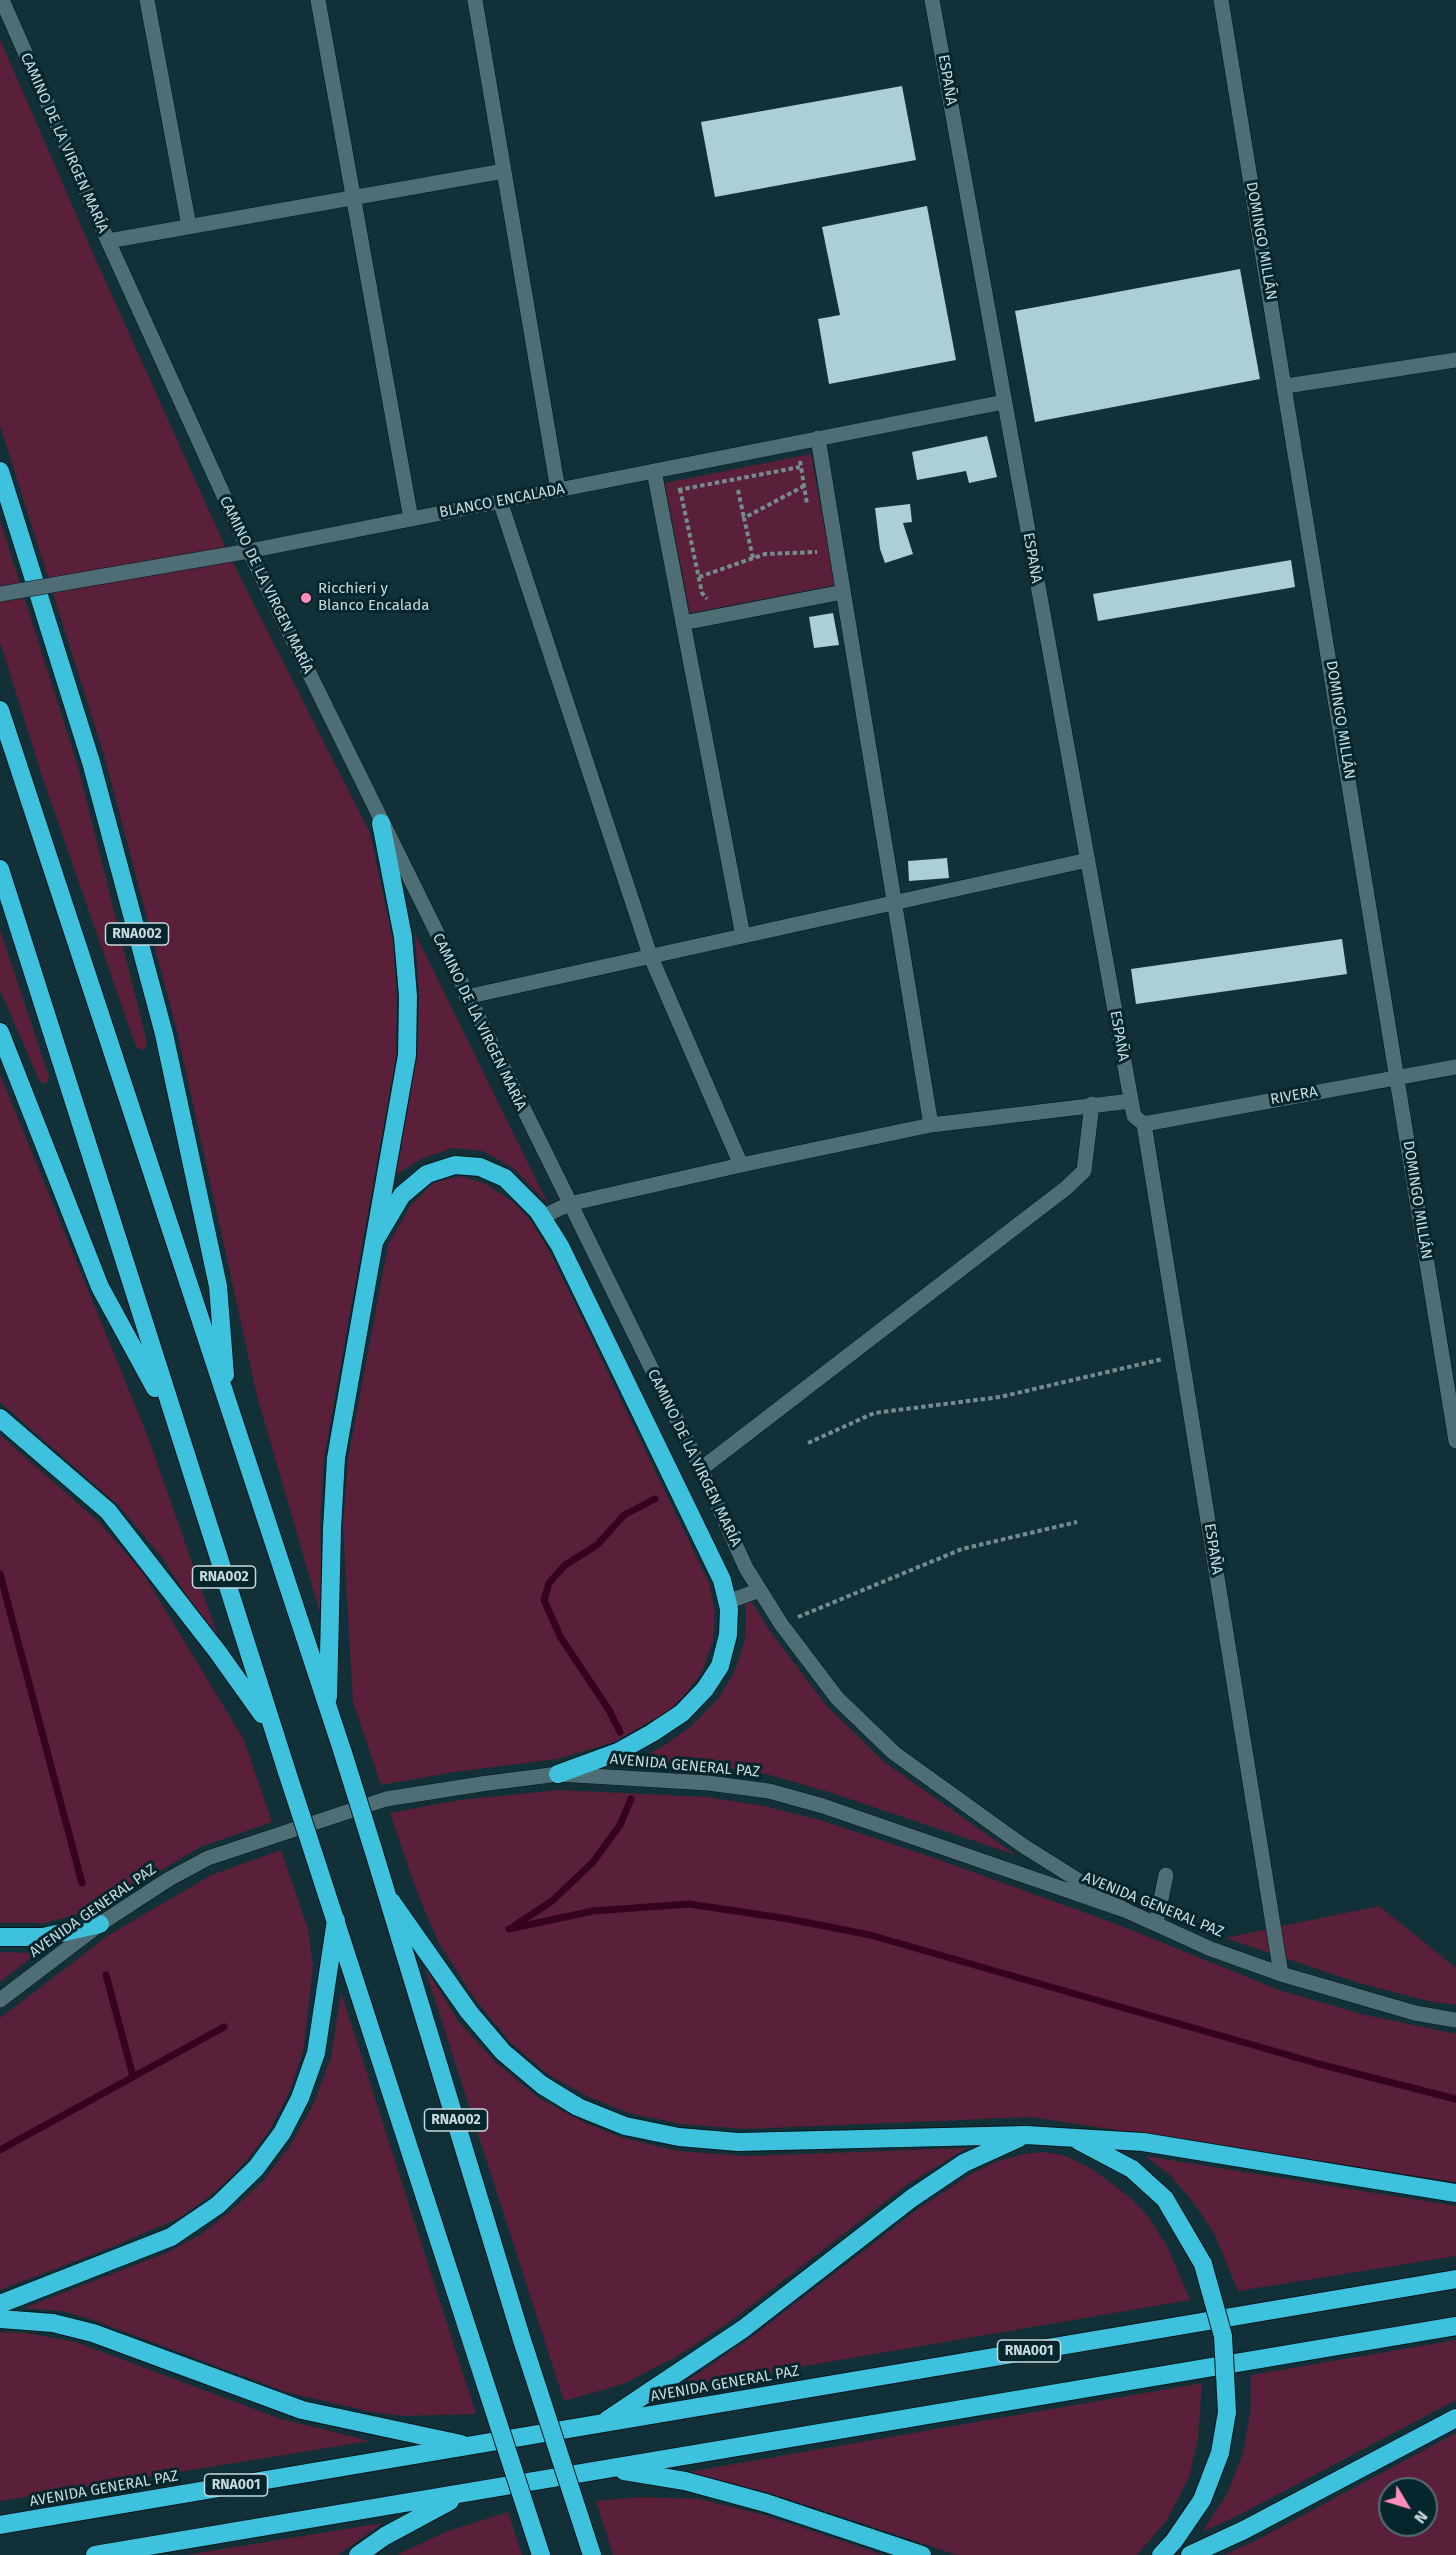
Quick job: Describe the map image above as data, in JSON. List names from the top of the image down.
{
  "streets": {
    "highway": ["RNA002", "AVENIDA GENERAL PAZ", "RNA001"],
    "street": [
      "ESPAÑA",
      "CAMINO DE LA VIRGEN MARÍA",
      "DOMINGO MILLÁN",
      "BLANCO ENCALADA",
      "RIVERA"
    ]
  },
  "crossings": [
    ["ESPAÑA", "BLANCO ENCALADA"],
    ["ESPAÑA", "RIVERA"],
    ["ESPAÑA", "AVENIDA GENERAL PAZ"],
    ["CAMINO DE LA VIRGEN MARÍA", "BLANCO ENCALADA"],
    ["CAMINO DE LA VIRGEN MARÍA", "RIVERA"],
    ["CAMINO DE LA VIRGEN MARÍA", "AVENIDA GENERAL PAZ"],
    ["DOMINGO MILLÁN", "RIVERA"]
  ],
  "places": ["Ricchieri y Blanco Encalada"],
  "north": "bottom right"
}
